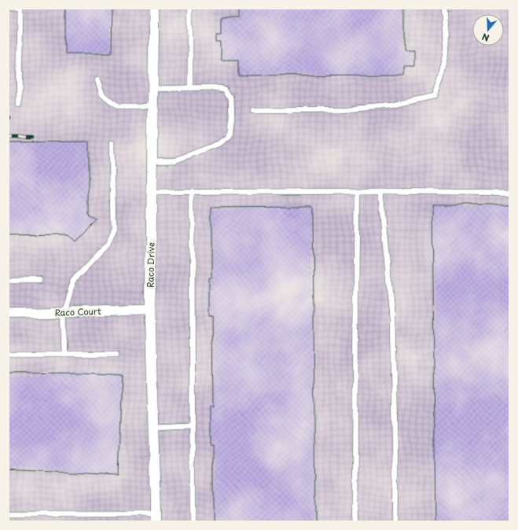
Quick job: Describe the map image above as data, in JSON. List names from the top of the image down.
{
  "streets": {
    "street": ["Raco Drive", "Raco Court"]
  },
  "crossings": [
    ["Raco Drive", "Raco Court"]
  ],
  "north": "bottom"
}
